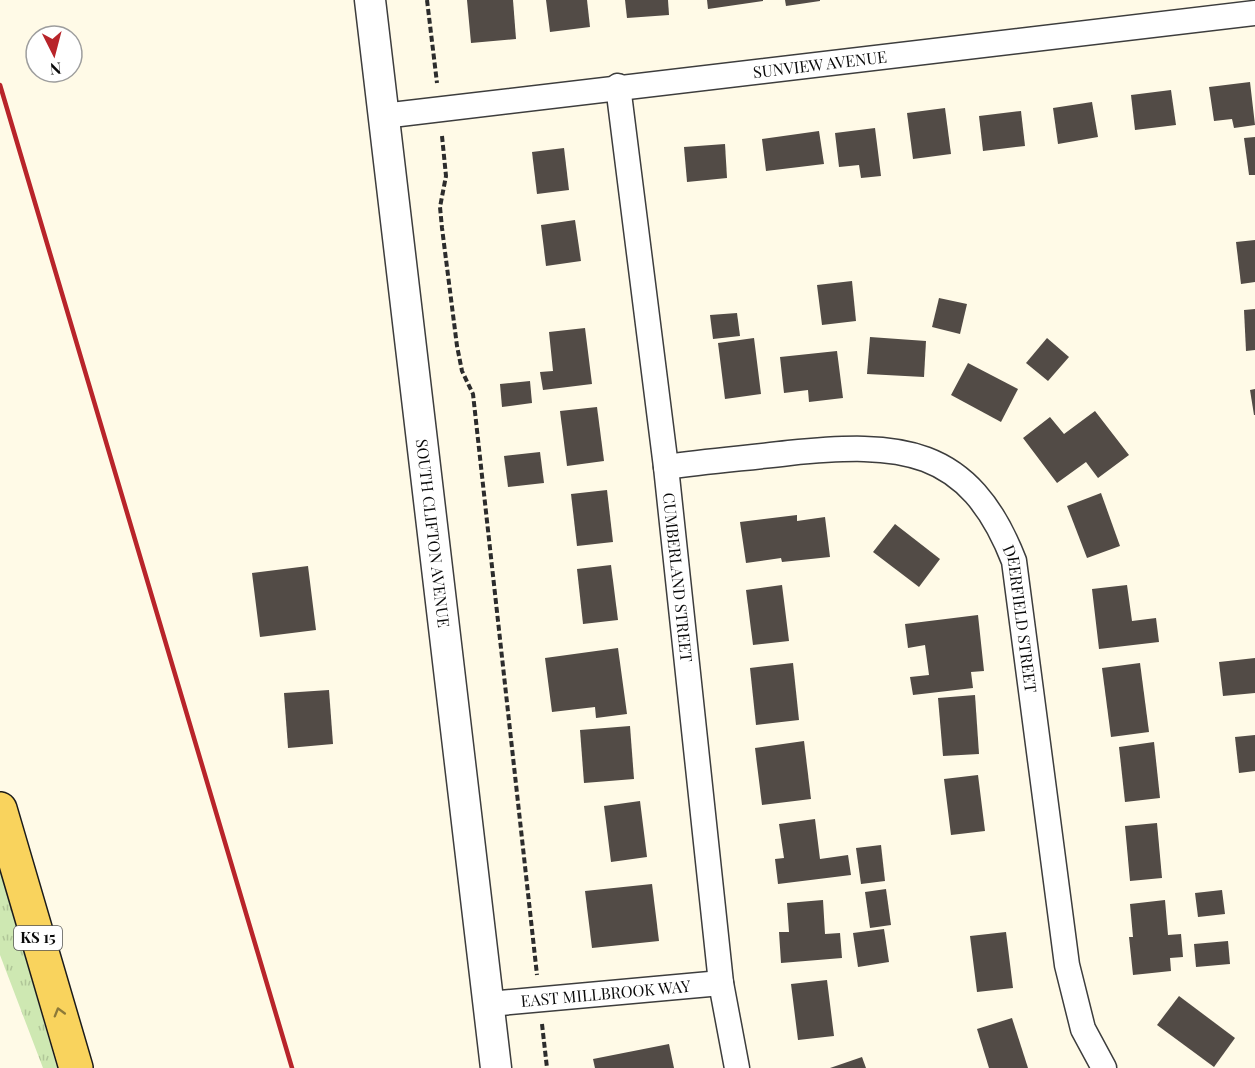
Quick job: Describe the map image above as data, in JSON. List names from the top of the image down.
{
  "streets": {
    "main road": ["KS 15"],
    "street": [
      "SUNVIEW AVENUE",
      "SOUTH CLIFTON AVENUE",
      "CUMBERLAND STREET",
      "DEERFIELD STREET",
      "EAST MILLBROOK WAY"
    ]
  },
  "crossings": [
    ["SUNVIEW AVENUE", "SOUTH CLIFTON AVENUE"],
    ["SUNVIEW AVENUE", "CUMBERLAND STREET"],
    ["SOUTH CLIFTON AVENUE", "EAST MILLBROOK WAY"],
    ["CUMBERLAND STREET", "DEERFIELD STREET"],
    ["CUMBERLAND STREET", "EAST MILLBROOK WAY"]
  ],
  "north": "bottom"
}
